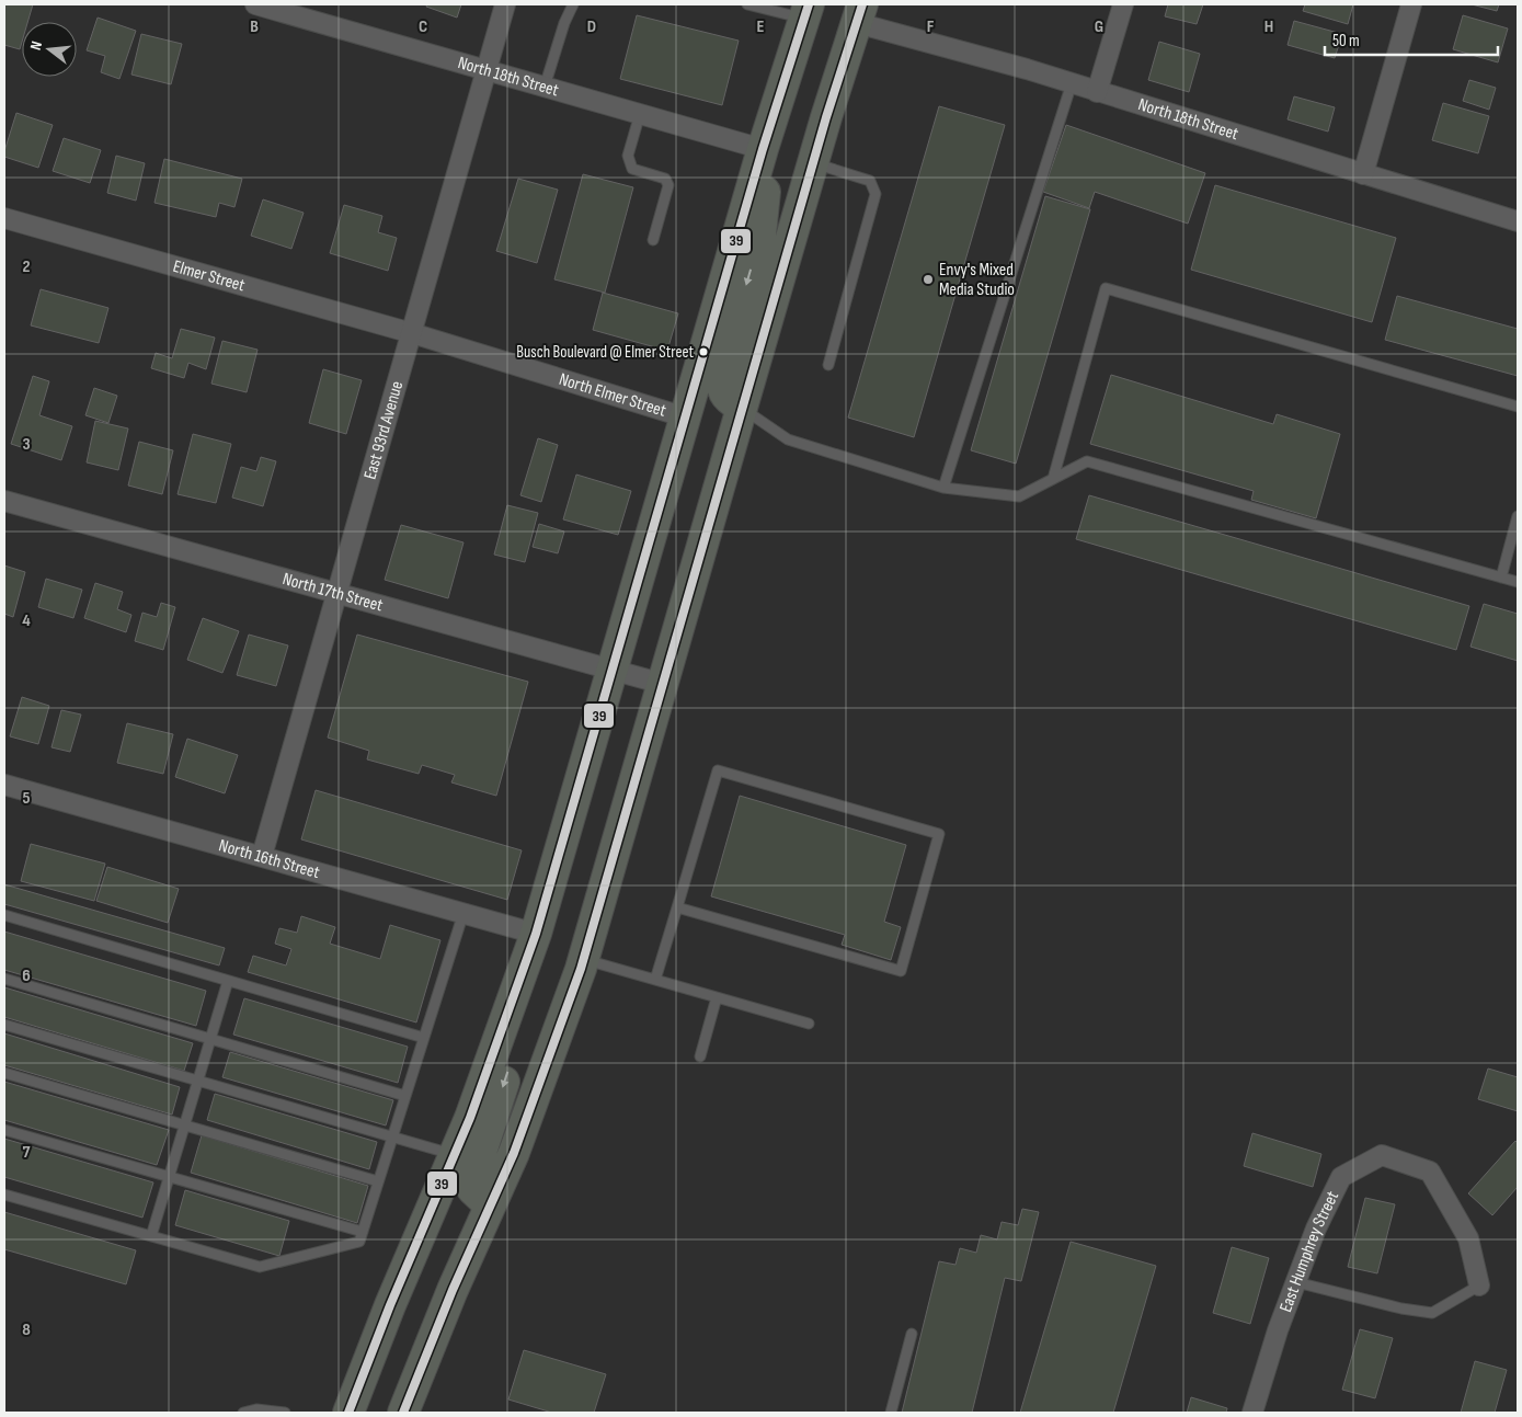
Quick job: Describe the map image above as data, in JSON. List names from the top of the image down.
{
  "streets": {
    "street": [
      "North 18th Street",
      "Elmer Street",
      "North Elmer Street",
      "East 93rd Avenue",
      "North 17th Street",
      "North 16th Street",
      "East Humphrey Street"
    ]
  },
  "crossings": [
    ["North 18th Street", "East 93rd Avenue"],
    ["Elmer Street", "North Elmer Street"],
    ["Elmer Street", "East 93rd Avenue"],
    ["North Elmer Street", "East 93rd Avenue"],
    ["East 93rd Avenue", "North 17th Street"],
    ["East 93rd Avenue", "North 16th Street"]
  ],
  "places": ["Envy's Mixed Media Studio", "Busch Boulevard @ Elmer Street"],
  "lines": ["transit line 39"],
  "scale_bar": "50 m",
  "north": "left",
  "grid": {
    "columns": [
      "B",
      "C",
      "D",
      "E",
      "F",
      "G",
      "H"
    ],
    "rows": [
      "2",
      "3",
      "4",
      "5",
      "6",
      "7",
      "8"
    ]
  }
}
